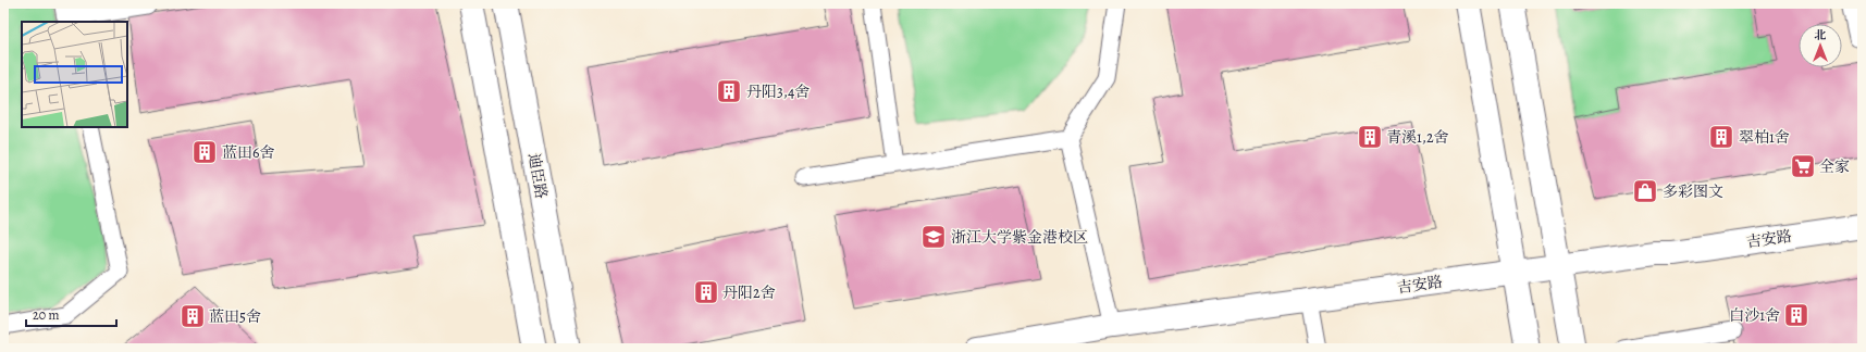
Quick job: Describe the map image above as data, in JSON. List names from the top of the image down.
{
  "streets": {
    "street": ["迪臣路", "吉安路"]
  },
  "places": {
    "building": [
      "丹阳3,4舍",
      "青溪1,2舍",
      "翠柏1舍",
      "蓝田6舍",
      "丹阳2舍",
      "白沙1舍",
      "蓝田5舍"
    ],
    "supermarket": ["全家"],
    "shop": ["多彩图文"],
    "school or university": ["浙江大学紫金港校区"]
  },
  "scale_bar": "20 m",
  "north": "top"
}
